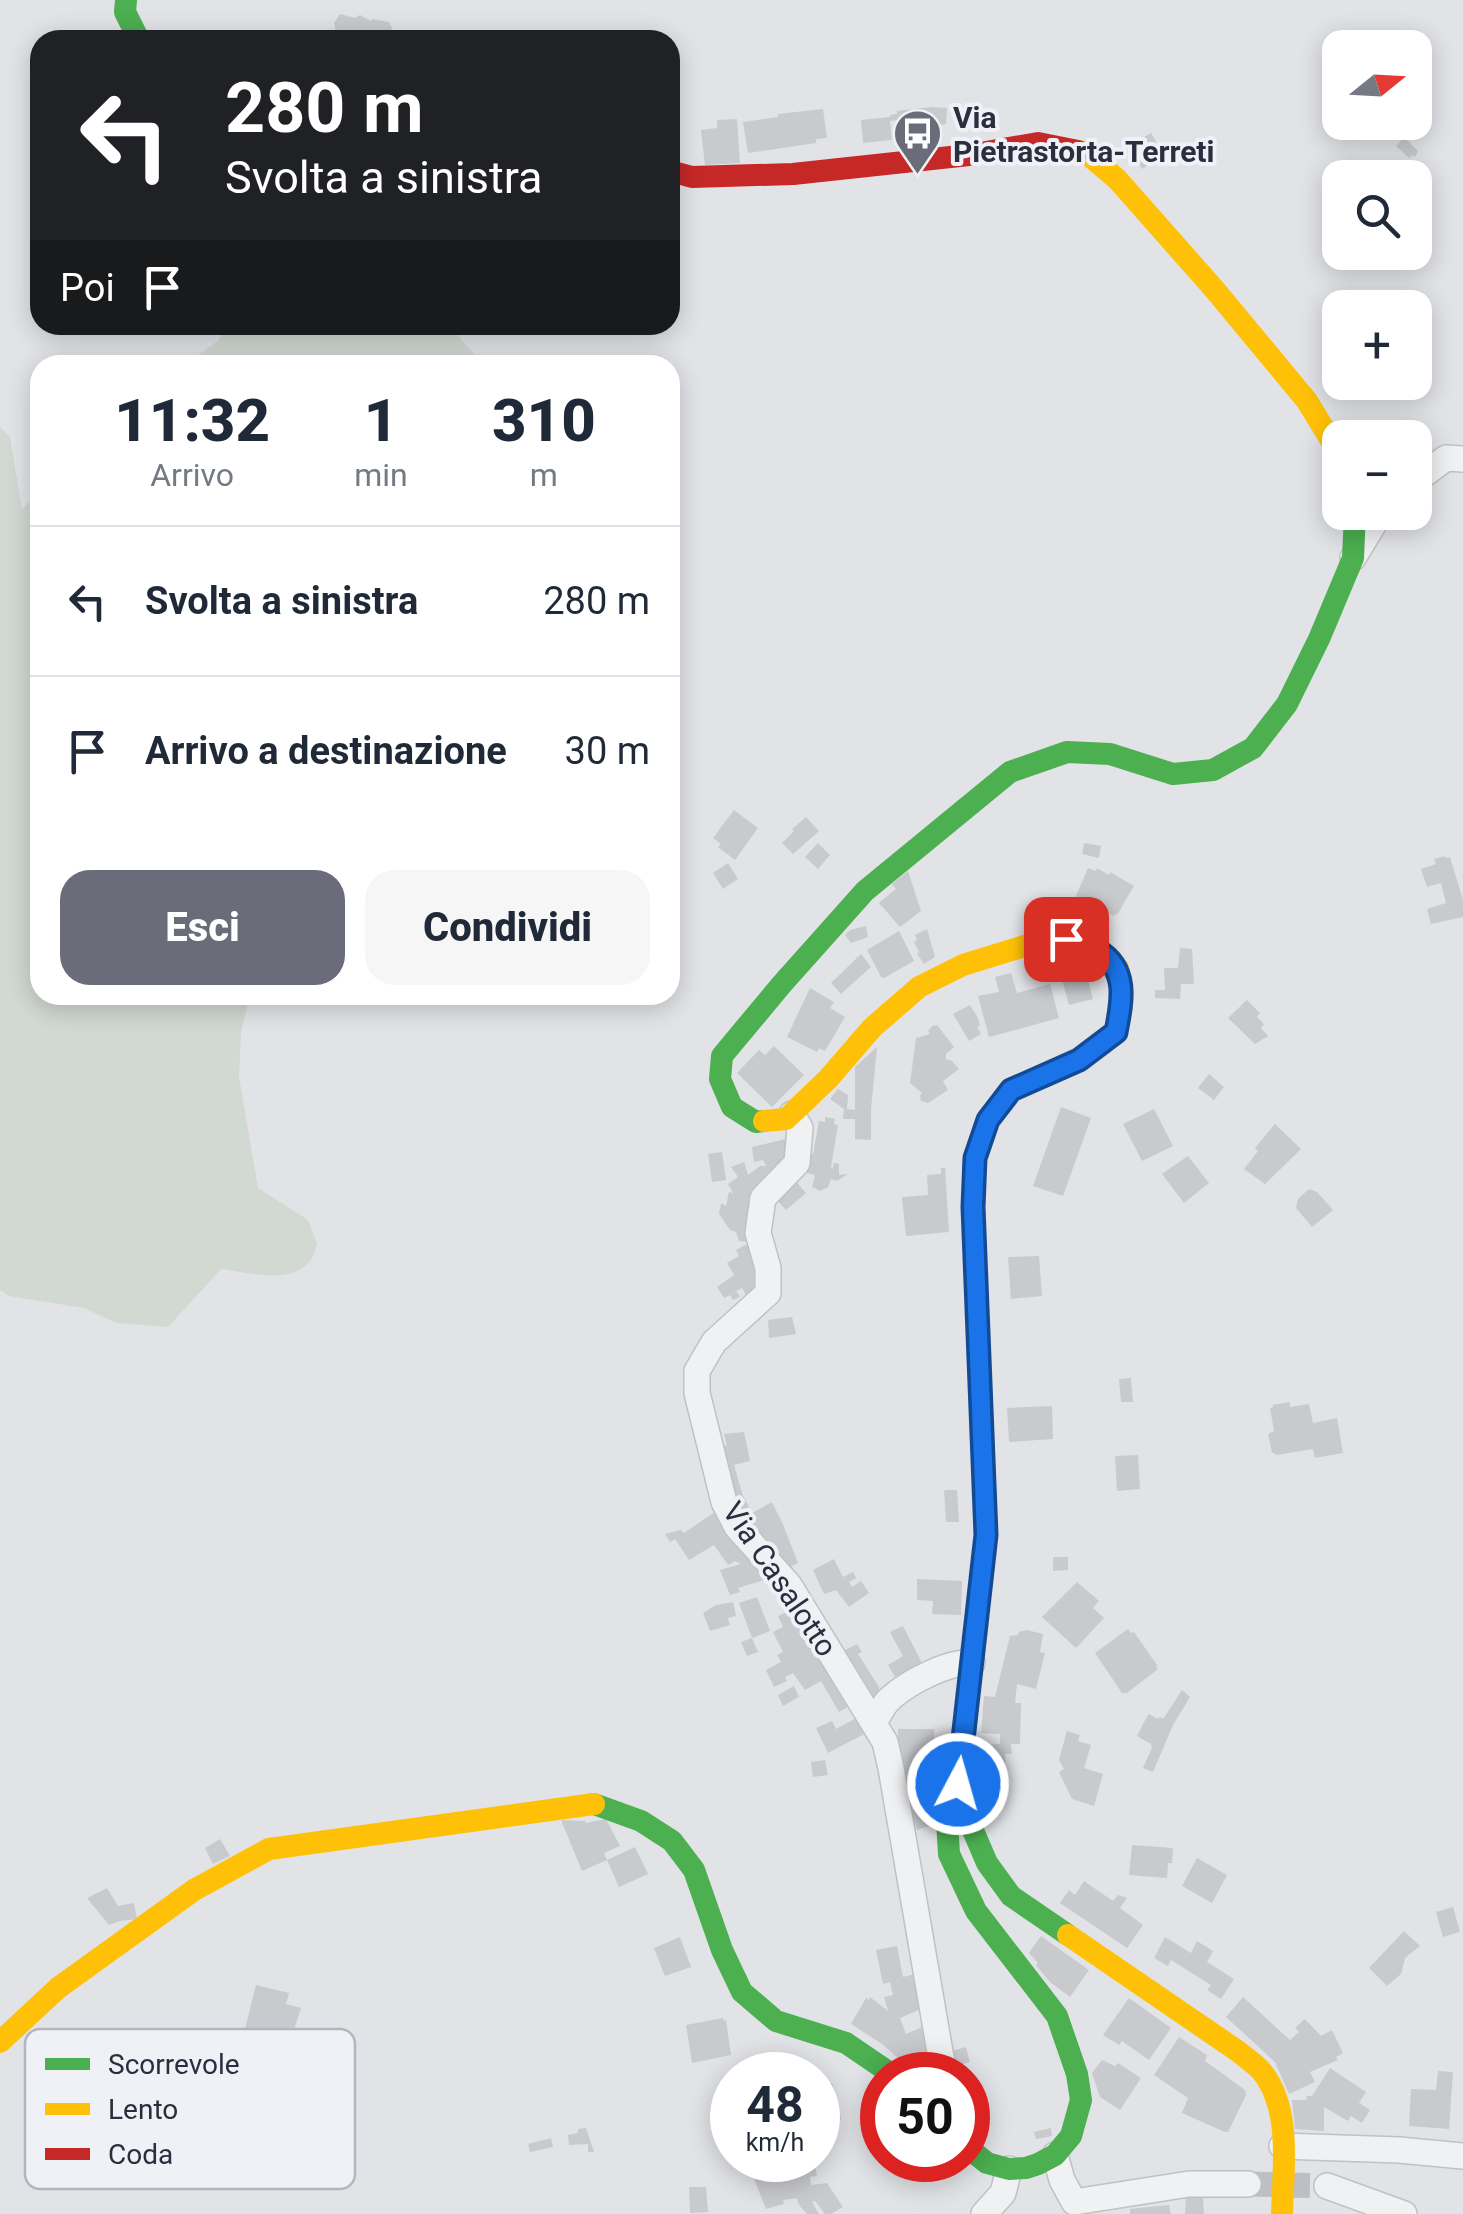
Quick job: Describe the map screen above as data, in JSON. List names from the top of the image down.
{
  "streets": {
    "street": ["Via Casalotto"]
  },
  "places": {
    "bus stop": ["Via Pietrastorta-Terreti"]
  },
  "legend": ["Scorrevole", "Lento", "Coda"],
  "north": "right",
  "page": {
    "map_buttons": ["+", "−"],
    "turn": ["280 m", "Svolta a sinistra"],
    "then": "Poi",
    "eta": [
      "11:32",
      "Arrivo",
      "1",
      "min",
      "310",
      "m"
    ],
    "list": [
      {
        "name": "Svolta a sinistra",
        "value": "280 m"
      },
      {
        "name": "Arrivo a destinazione",
        "value": "30 m"
      }
    ],
    "buttons": ["Esci", "Condividi"],
    "speed": "48 km/h",
    "limit": "50"
  }
}
